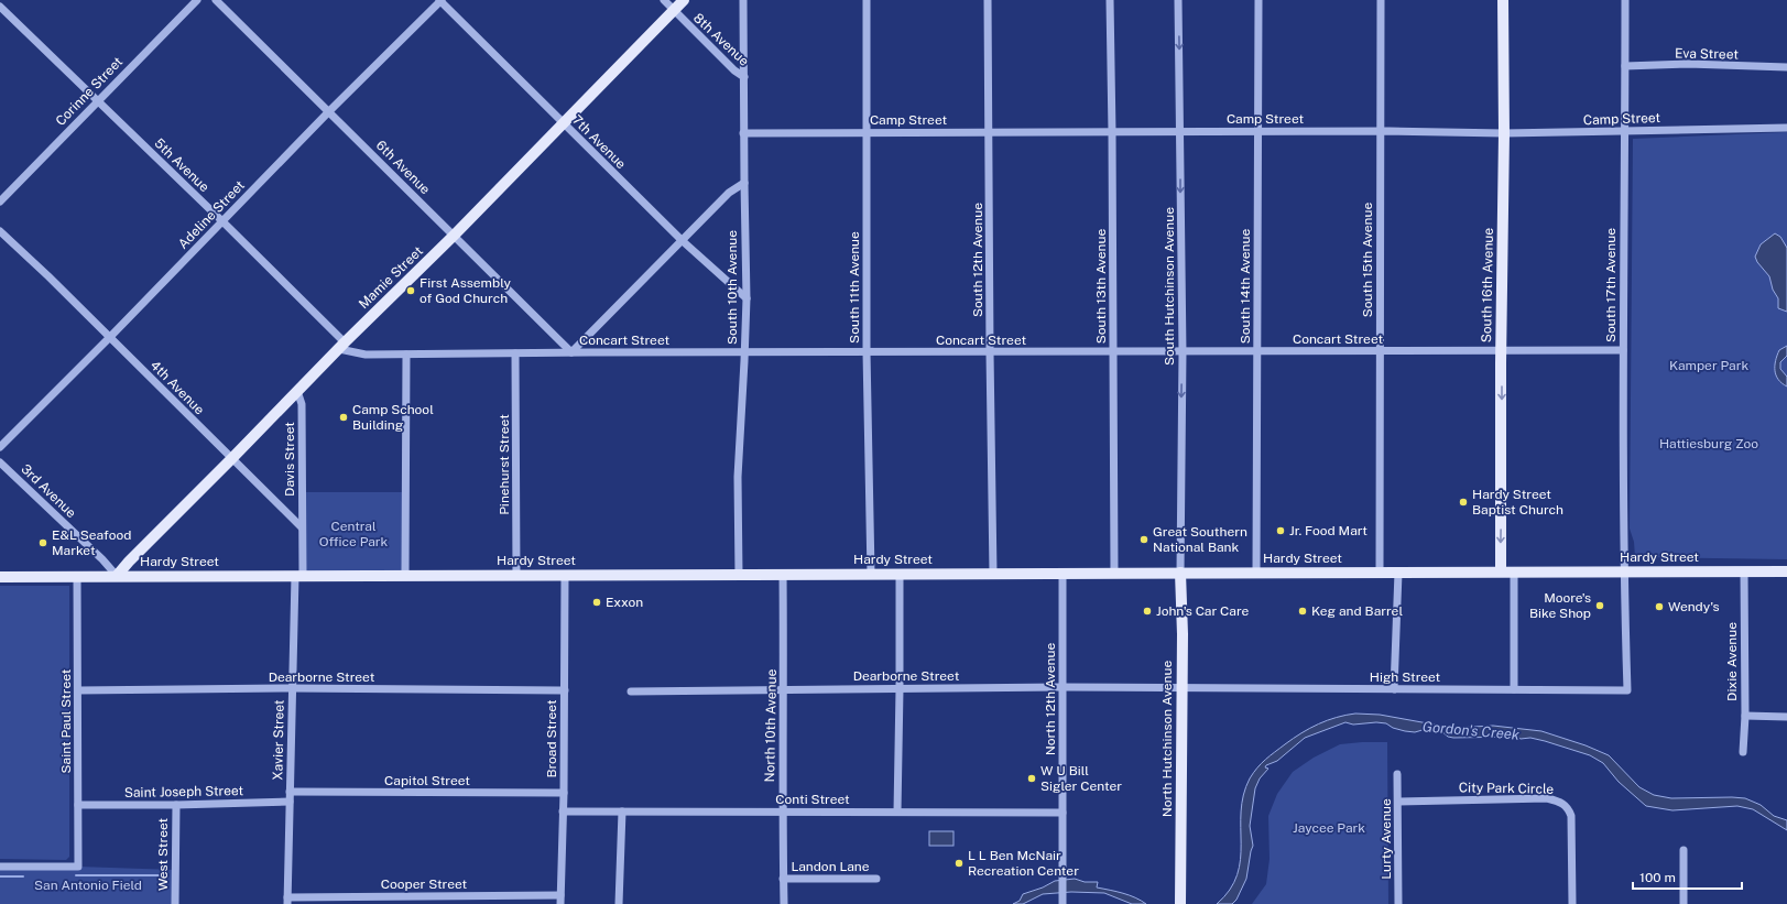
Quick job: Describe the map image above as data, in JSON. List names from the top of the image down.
{
  "streets": {
    "main road": [
      "Mamie Street",
      "South 16th Avenue",
      "Hardy Street",
      "North Hutchinson Avenue"
    ],
    "street": [
      "8th Avenue",
      "Eva Street",
      "Corinne Street",
      "Camp Street",
      "7th Avenue",
      "5th Avenue",
      "6th Avenue",
      "Adeline Street",
      "South 12th Avenue",
      "South 15th Avenue",
      "South 17th Avenue",
      "South 13th Avenue",
      "South Hutchinson Avenue",
      "South 14th Avenue",
      "South 10th Avenue",
      "South 11th Avenue",
      "Concart Street",
      "4th Avenue",
      "Davis Street",
      "Pinehurst Street",
      "3rd Avenue",
      "Dixie Avenue",
      "Dearborne Street",
      "High Street",
      "North 12th Avenue",
      "Saint Paul Street",
      "North 10th Avenue",
      "Broad Street",
      "Xavier Street",
      "Capitol Street",
      "City Park Circle",
      "Saint Joseph Street",
      "Conti Street",
      "Lurty Avenue",
      "West Street",
      "Landon Lane",
      "Cooper Street"
    ]
  },
  "crossings": [
    ["8th Avenue", "Mamie Street"],
    ["8th Avenue", "South 10th Avenue"],
    ["Eva Street", "South 17th Avenue"],
    ["Corinne Street", "5th Avenue"],
    ["Camp Street", "South 12th Avenue"],
    ["Camp Street", "South 15th Avenue"],
    ["Camp Street", "South 16th Avenue"],
    ["Camp Street", "South 17th Avenue"],
    ["Camp Street", "South 13th Avenue"],
    ["Camp Street", "South Hutchinson Avenue"],
    ["Camp Street", "South 14th Avenue"],
    ["Camp Street", "South 10th Avenue"],
    ["Camp Street", "South 11th Avenue"],
    ["7th Avenue", "Adeline Street"],
    ["7th Avenue", "Mamie Street"],
    ["7th Avenue", "South 10th Avenue"],
    ["5th Avenue", "Adeline Street"],
    ["5th Avenue", "Mamie Street"],
    ["5th Avenue", "Concart Street"],
    ["6th Avenue", "Adeline Street"],
    ["6th Avenue", "Mamie Street"],
    ["6th Avenue", "Concart Street"],
    ["Adeline Street", "4th Avenue"],
    ["South 12th Avenue", "Concart Street"],
    ["South 12th Avenue", "Hardy Street"],
    ["South 15th Avenue", "Concart Street"],
    ["South 15th Avenue", "Hardy Street"],
    ["Mamie Street", "Concart Street"],
    ["Mamie Street", "4th Avenue"],
    ["Mamie Street", "Davis Street"],
    ["Mamie Street", "3rd Avenue"],
    ["Mamie Street", "Hardy Street"],
    ["South 16th Avenue", "Concart Street"],
    ["South 16th Avenue", "Hardy Street"],
    ["South 17th Avenue", "Concart Street"],
    ["South 17th Avenue", "Hardy Street"],
    ["South 17th Avenue", "High Street"],
    ["South 13th Avenue", "Concart Street"],
    ["South 13th Avenue", "Hardy Street"],
    ["South Hutchinson Avenue", "Concart Street"],
    ["South Hutchinson Avenue", "Hardy Street"],
    ["South Hutchinson Avenue", "North Hutchinson Avenue"],
    ["South 14th Avenue", "Concart Street"],
    ["South 14th Avenue", "Hardy Street"],
    ["South 10th Avenue", "Concart Street"],
    ["South 10th Avenue", "Hardy Street"],
    ["South 11th Avenue", "Concart Street"],
    ["South 11th Avenue", "Hardy Street"],
    ["Concart Street", "Pinehurst Street"],
    ["4th Avenue", "Davis Street"],
    ["Pinehurst Street", "Hardy Street"],
    ["3rd Avenue", "Hardy Street"],
    ["Hardy Street", "Dixie Avenue"],
    ["Hardy Street", "North 12th Avenue"],
    ["Hardy Street", "Saint Paul Street"],
    ["Hardy Street", "North 10th Avenue"],
    ["Hardy Street", "Broad Street"],
    ["Hardy Street", "North Hutchinson Avenue"],
    ["Hardy Street", "Xavier Street"],
    ["Dearborne Street", "High Street"],
    ["Dearborne Street", "North 12th Avenue"],
    ["Dearborne Street", "Saint Paul Street"],
    ["Dearborne Street", "North 10th Avenue"],
    ["Dearborne Street", "Broad Street"],
    ["Dearborne Street", "North Hutchinson Avenue"],
    ["Dearborne Street", "Xavier Street"],
    ["High Street", "North Hutchinson Avenue"],
    ["North 12th Avenue", "Conti Street"],
    ["Saint Paul Street", "Saint Joseph Street"],
    ["North 10th Avenue", "Conti Street"],
    ["North 10th Avenue", "Landon Lane"],
    ["Broad Street", "Capitol Street"],
    ["Broad Street", "Conti Street"],
    ["Broad Street", "Cooper Street"],
    ["Xavier Street", "Capitol Street"],
    ["Xavier Street", "Saint Joseph Street"],
    ["Xavier Street", "Cooper Street"],
    ["City Park Circle", "Lurty Avenue"],
    ["Saint Joseph Street", "West Street"]
  ],
  "one_way": ["South 16th Avenue", "South Hutchinson Avenue"],
  "water": ["Gordon's Creek"],
  "parks": [
    "Kamper Park",
    "Hattiesburg Zoo",
    "Central Office Park",
    "Jaycee Park",
    "San Antonio Field"
  ],
  "places": [
    "First Assembly of God Church",
    "Camp School Building",
    "Hardy Street Baptist Church",
    "Jr. Food Mart",
    "Great Southern National Bank",
    "E&L Seafood Market",
    "Exxon",
    "Moore's Bike Shop",
    "Wendy's",
    "John's Car Care",
    "Keg and Barrel",
    "W U Bill Sigler Center",
    "L L Ben McNair Recreation Center"
  ],
  "scale_bar": "100 m"
}
